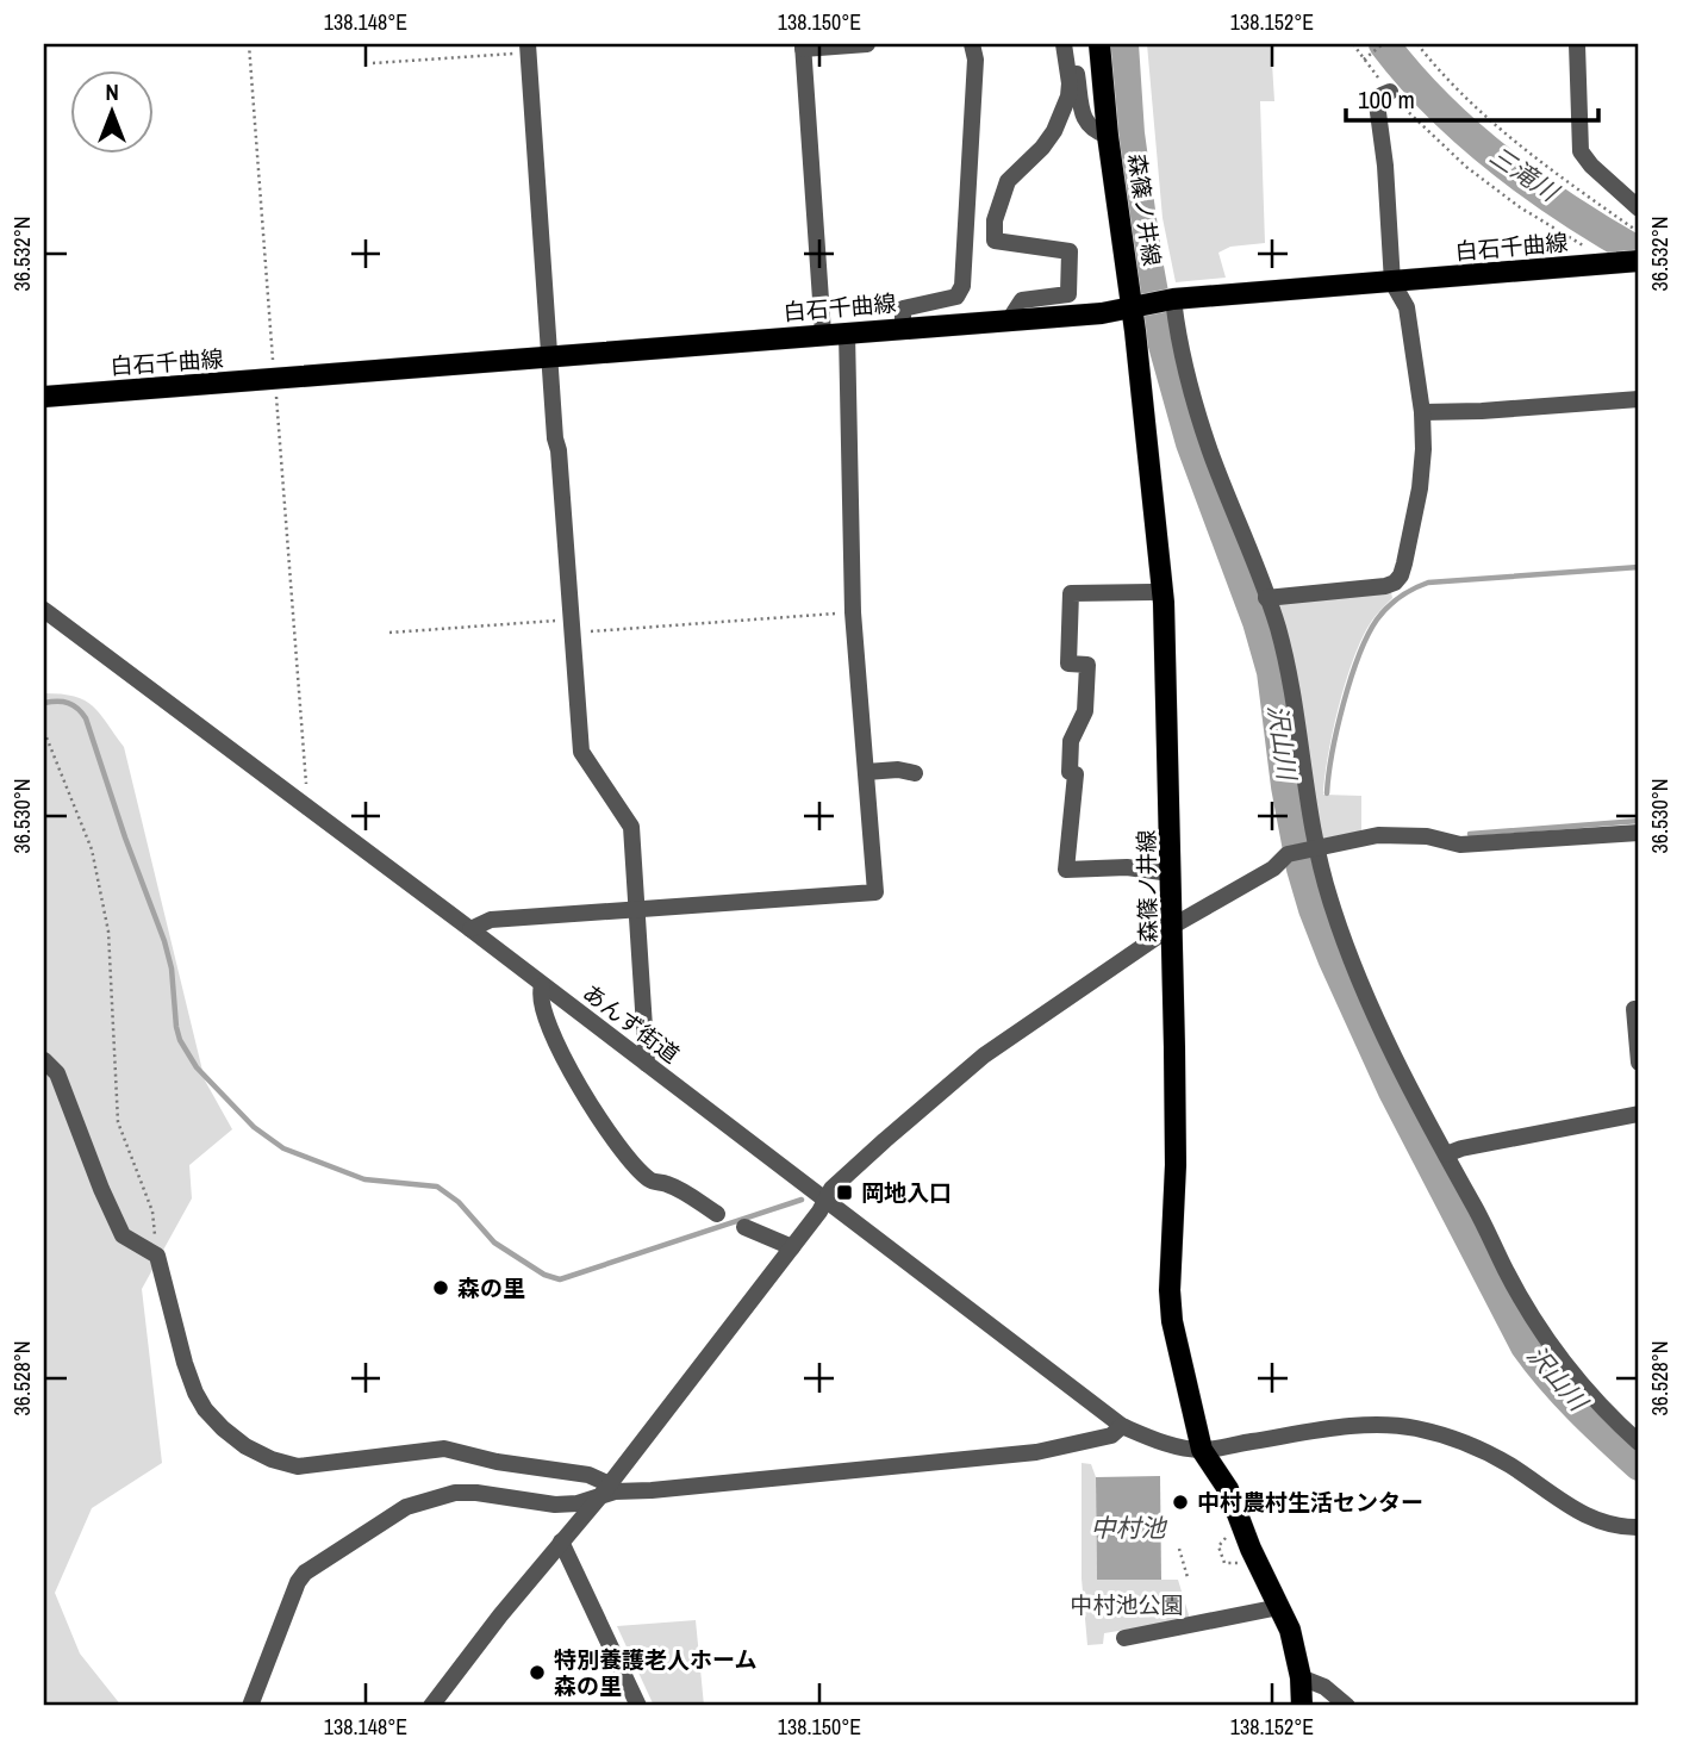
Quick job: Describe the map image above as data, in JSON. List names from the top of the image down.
{
  "streets": {
    "main road": ["森篠ノ井線", "白石千曲線"],
    "street": ["あんず街道"]
  },
  "crossings": [
    ["森篠ノ井線", "白石千曲線"],
    ["森篠ノ井線", "あんず街道"]
  ],
  "water": ["三滝川", "沢山川", "中村池"],
  "parks": ["中村池公園"],
  "places": {
    "transit": ["岡地入口"],
    "other": ["森の里", "中村農村生活センター", "特別養護老人ホーム 森の里"]
  },
  "scale_bar": "100 m",
  "north": "top",
  "coordinates": [
    "138.148°E",
    "138.150°E",
    "138.152°E",
    "36.532°N",
    "36.530°N",
    "36.528°N"
  ]
}
